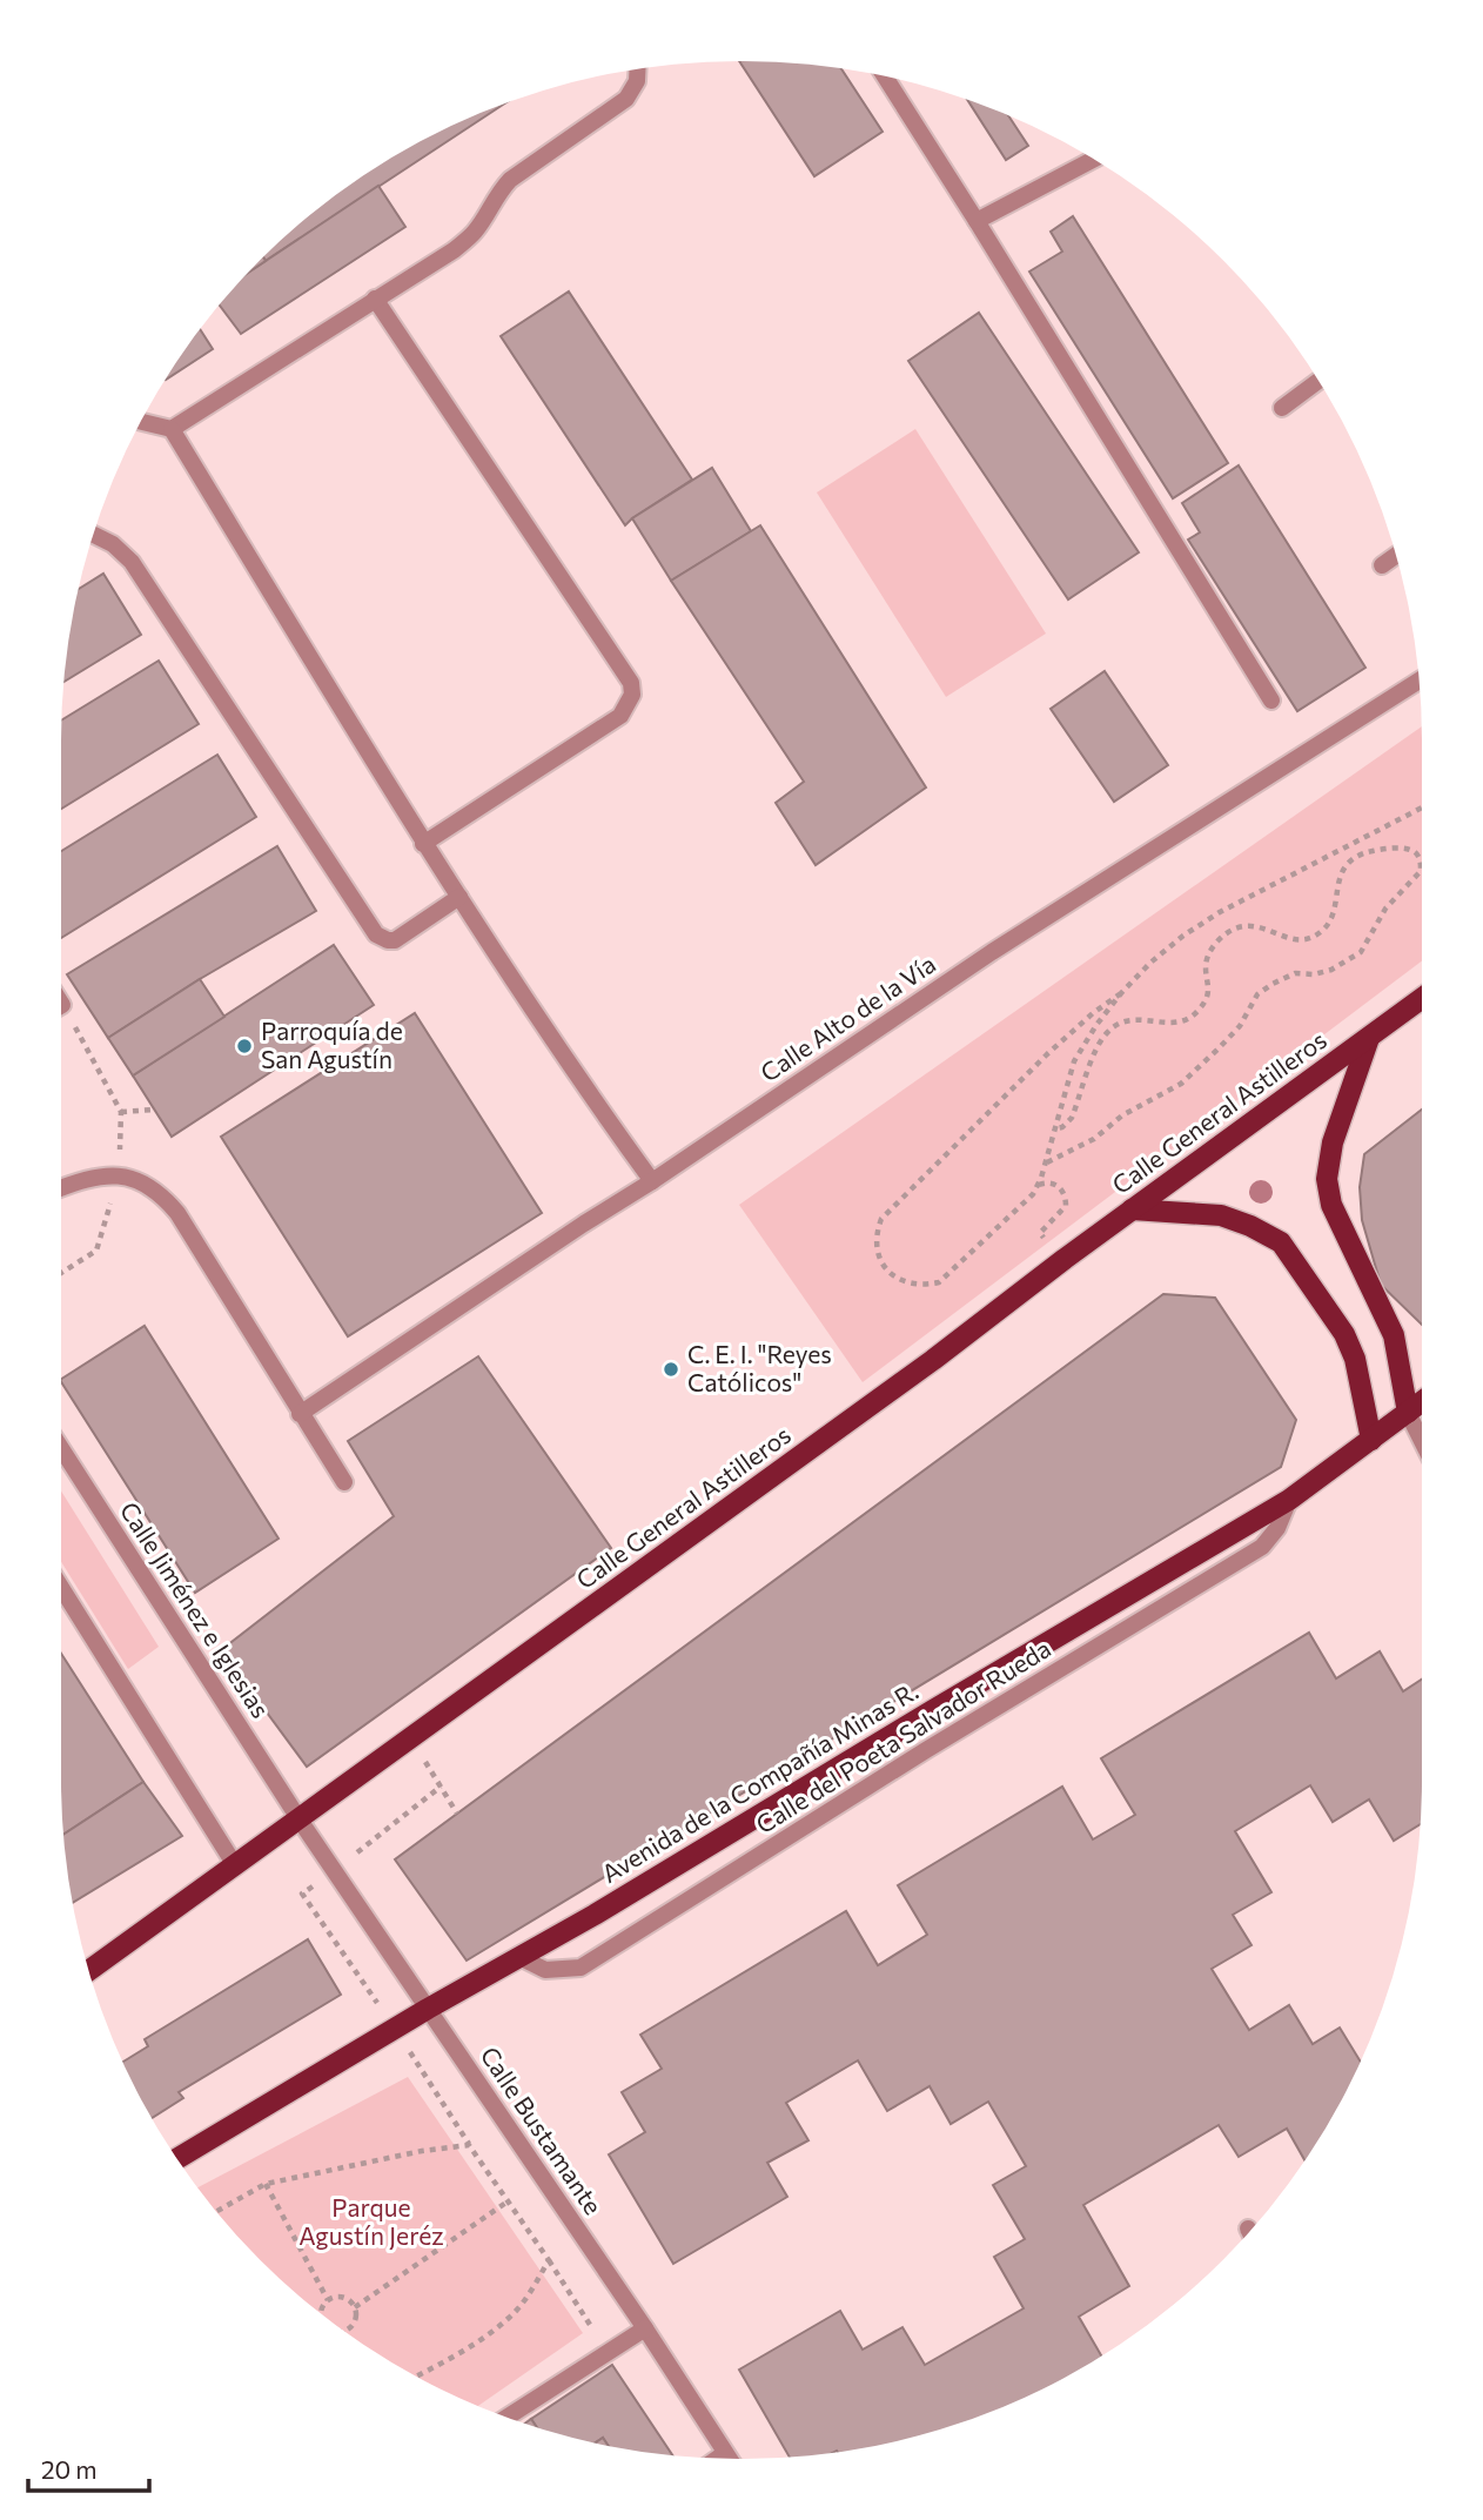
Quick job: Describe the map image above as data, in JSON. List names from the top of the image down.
{
  "streets": {
    "main road": ["Calle General Astilleros", "Avenida de la Compañía Minas R."],
    "street": [
      "Calle Alto de la Vía",
      "Calle Jiménez e Iglesias",
      "Calle del Poeta Salvador Rueda",
      "Calle Bustamante"
    ]
  },
  "crossings": [
    ["Calle General Astilleros", "Calle Jiménez e Iglesias"],
    ["Calle General Astilleros", "Calle Bustamante"],
    ["Calle Jiménez e Iglesias", "Calle Bustamante"],
    ["Calle del Poeta Salvador Rueda", "Avenida de la Compañía Minas R."],
    ["Avenida de la Compañía Minas R.", "Calle Bustamante"]
  ],
  "parks": ["Parque Agustín Jeréz"],
  "places": ["Parroquía de San Agustín", "C. E. I. \"Reyes Católicos\""],
  "scale_bar": "20 m"
}
